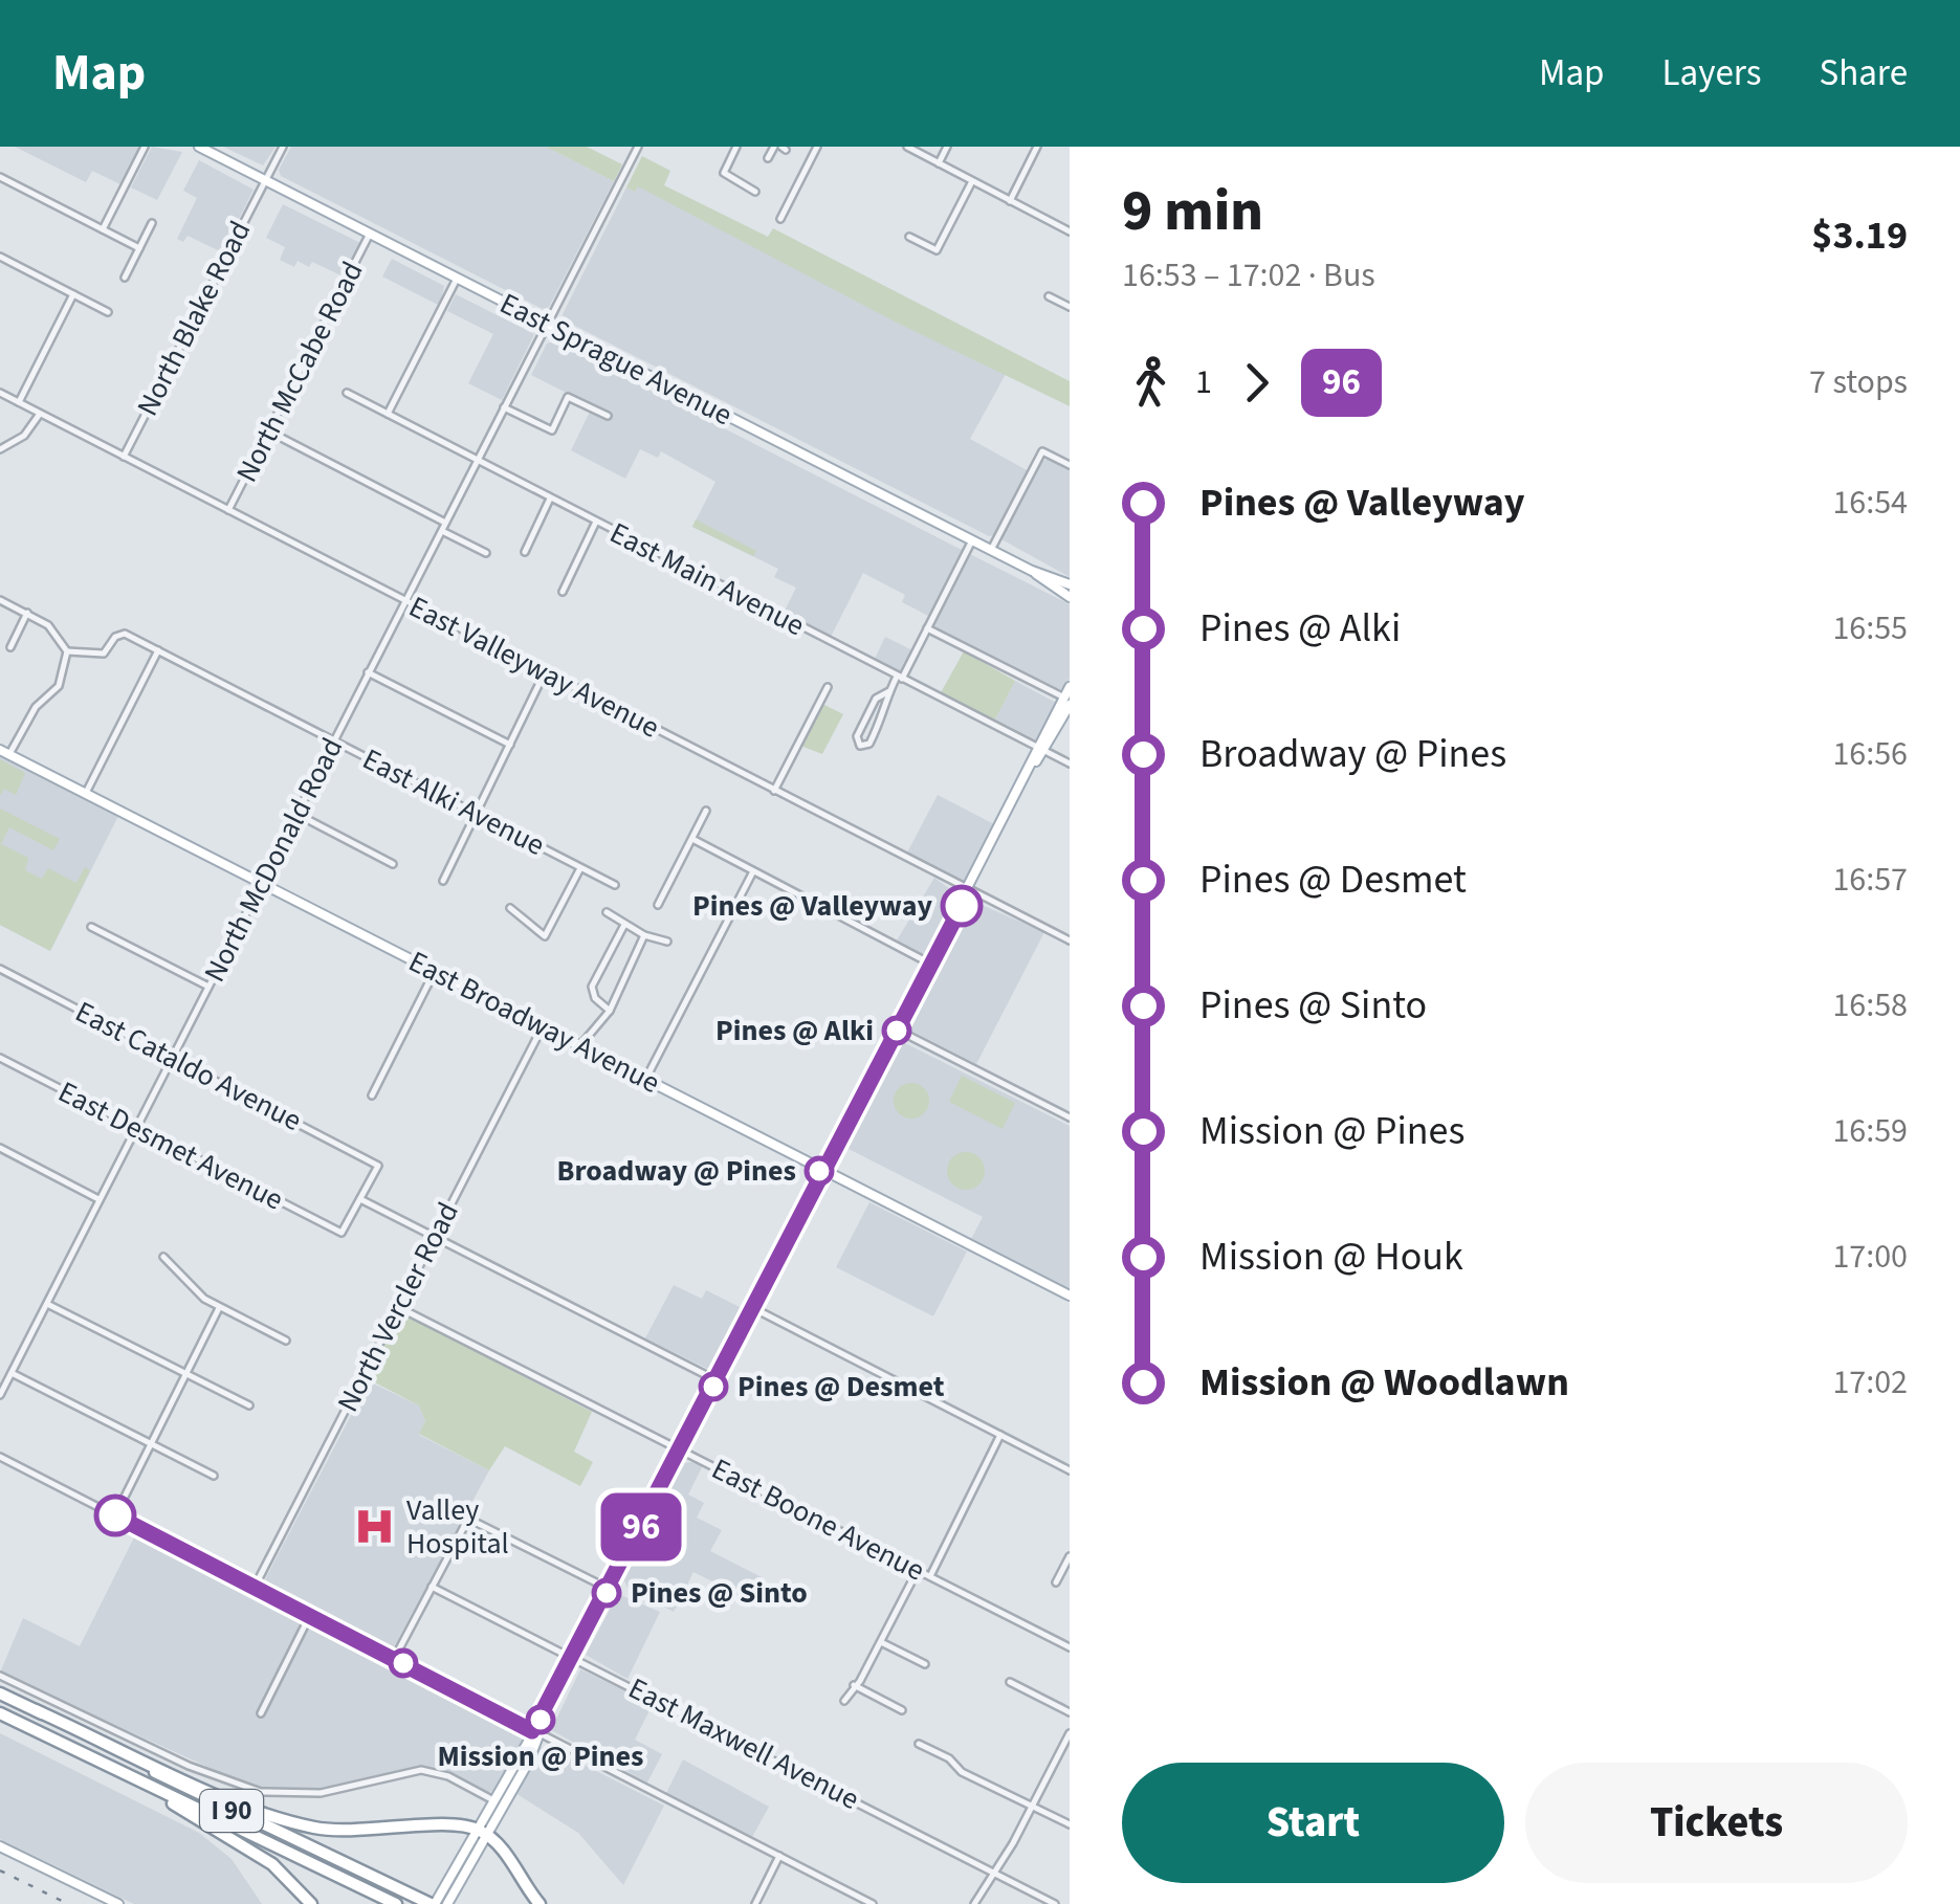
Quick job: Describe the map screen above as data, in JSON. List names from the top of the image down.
{
  "streets": {
    "highway": ["I 90"],
    "main road": ["East Sprague Avenue", "East Broadway Avenue"],
    "street": [
      "North Blake Road",
      "North McCabe Road",
      "East Main Avenue",
      "East Valleyway Avenue",
      "East Alki Avenue",
      "North McDonald Road",
      "East Cataldo Avenue",
      "East Desmet Avenue",
      "North Vercler Road",
      "East Boone Avenue",
      "East Maxwell Avenue"
    ]
  },
  "crossings": [
    ["North Blake Road", "East Sprague Avenue"],
    ["North Blake Road", "East Valleyway Avenue"],
    ["East Sprague Avenue", "North McCabe Road"],
    ["East Sprague Avenue", "North McDonald Road"],
    ["North McCabe Road", "East Valleyway Avenue"],
    ["East Main Avenue", "North McDonald Road"],
    ["East Valleyway Avenue", "North McDonald Road"],
    ["East Alki Avenue", "North McDonald Road"],
    ["North McDonald Road", "East Broadway Avenue"],
    ["North McDonald Road", "East Cataldo Avenue"],
    ["North McDonald Road", "East Desmet Avenue"],
    ["East Broadway Avenue", "North Vercler Road"],
    ["East Cataldo Avenue", "East Desmet Avenue"],
    ["North Vercler Road", "East Boone Avenue"]
  ],
  "places": {
    "other": [
      "Pines @ Valleyway",
      "Pines @ Alki",
      "Broadway @ Pines",
      "Pines @ Desmet",
      "Pines @ Sinto",
      "Mission @ Pines"
    ],
    "hospital": ["Valley Hospital"]
  },
  "lines": ["bus line 96"],
  "page": {
    "header": "Map",
    "nav": ["Map", "Layers", "Share"],
    "on_map": "96",
    "heading": ["9 min", "16:53 – 17:02 · Bus", "$3.19"],
    "legs": ["1", "96", "7 stops"],
    "list": [
      {
        "name": "Pines @ Valleyway",
        "value": "16:54"
      },
      {
        "name": "Pines @ Alki",
        "value": "16:55"
      },
      {
        "name": "Broadway @ Pines",
        "value": "16:56"
      },
      {
        "name": "Pines @ Desmet",
        "value": "16:57"
      },
      {
        "name": "Pines @ Sinto",
        "value": "16:58"
      },
      {
        "name": "Mission @ Pines",
        "value": "16:59"
      },
      {
        "name": "Mission @ Houk",
        "value": "17:00"
      },
      {
        "name": "Mission @ Woodlawn",
        "value": "17:02"
      }
    ],
    "buttons": ["Start", "Tickets"]
  }
}
